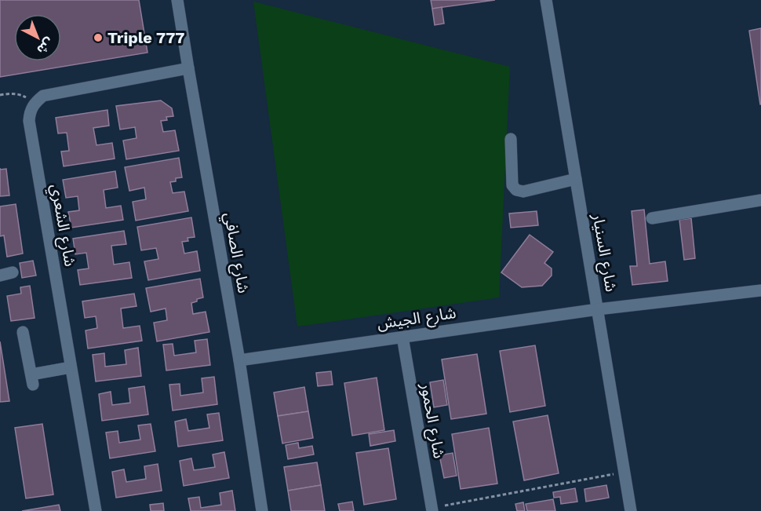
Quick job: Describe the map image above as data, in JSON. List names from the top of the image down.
{
  "streets": {
    "street": [
      "شارع الشعري",
      "شارع الصافي",
      "شارع السنيار",
      "شارع الجيش",
      "شارع الحمور"
    ]
  },
  "crossings": [
    ["شارع الصافي", "شارع الجيش"],
    ["شارع السنيار", "شارع الجيش"],
    ["شارع الجيش", "شارع الحمور"]
  ],
  "places": ["Triple 777"],
  "north": "bottom right"
}
